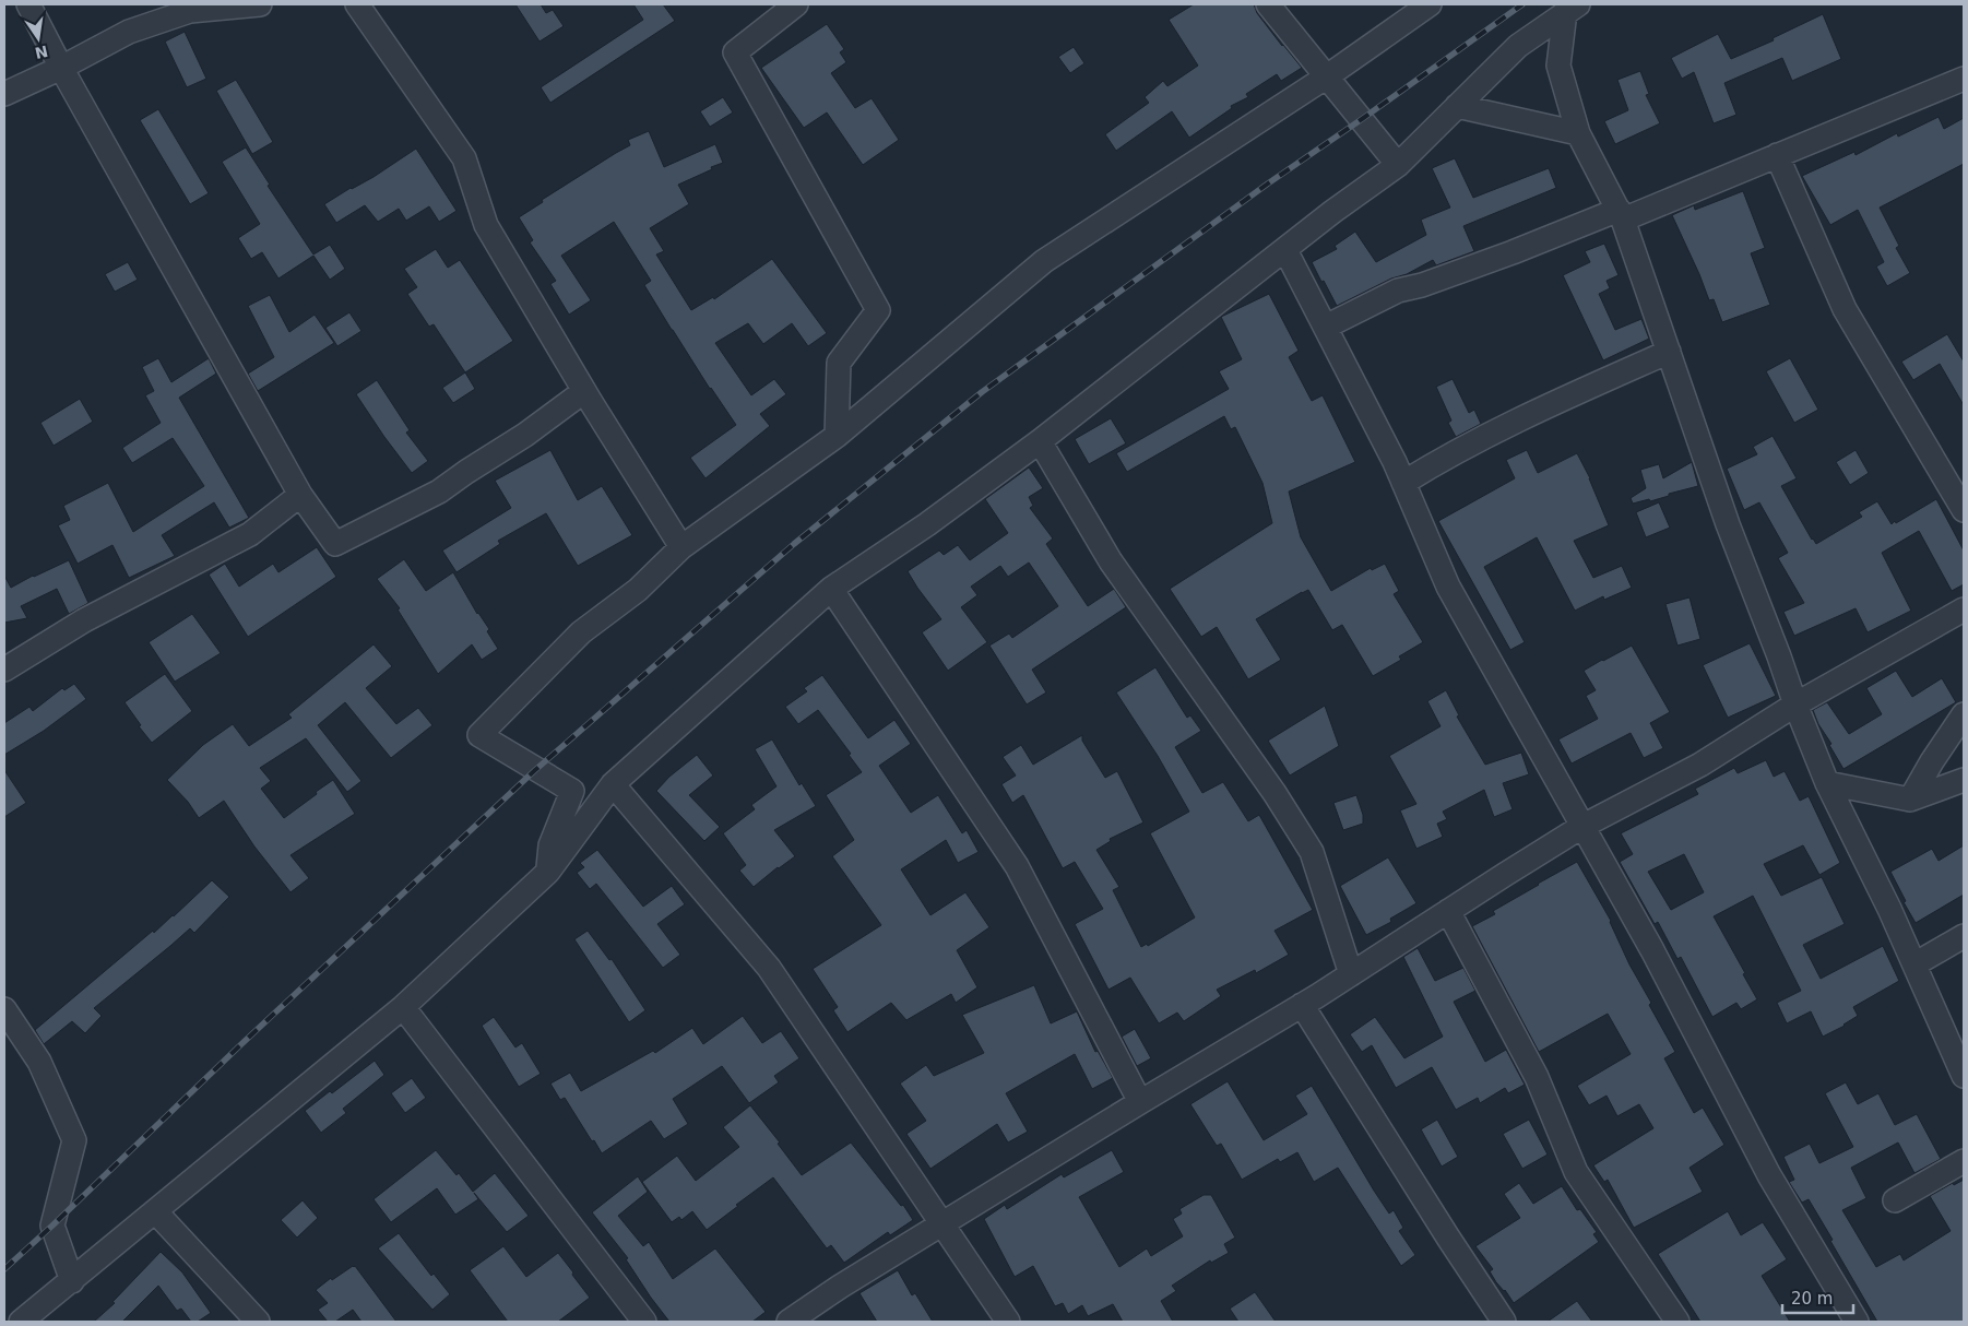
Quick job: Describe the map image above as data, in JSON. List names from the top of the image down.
{
  "scale_bar": "20 m",
  "north": "bottom"
}
